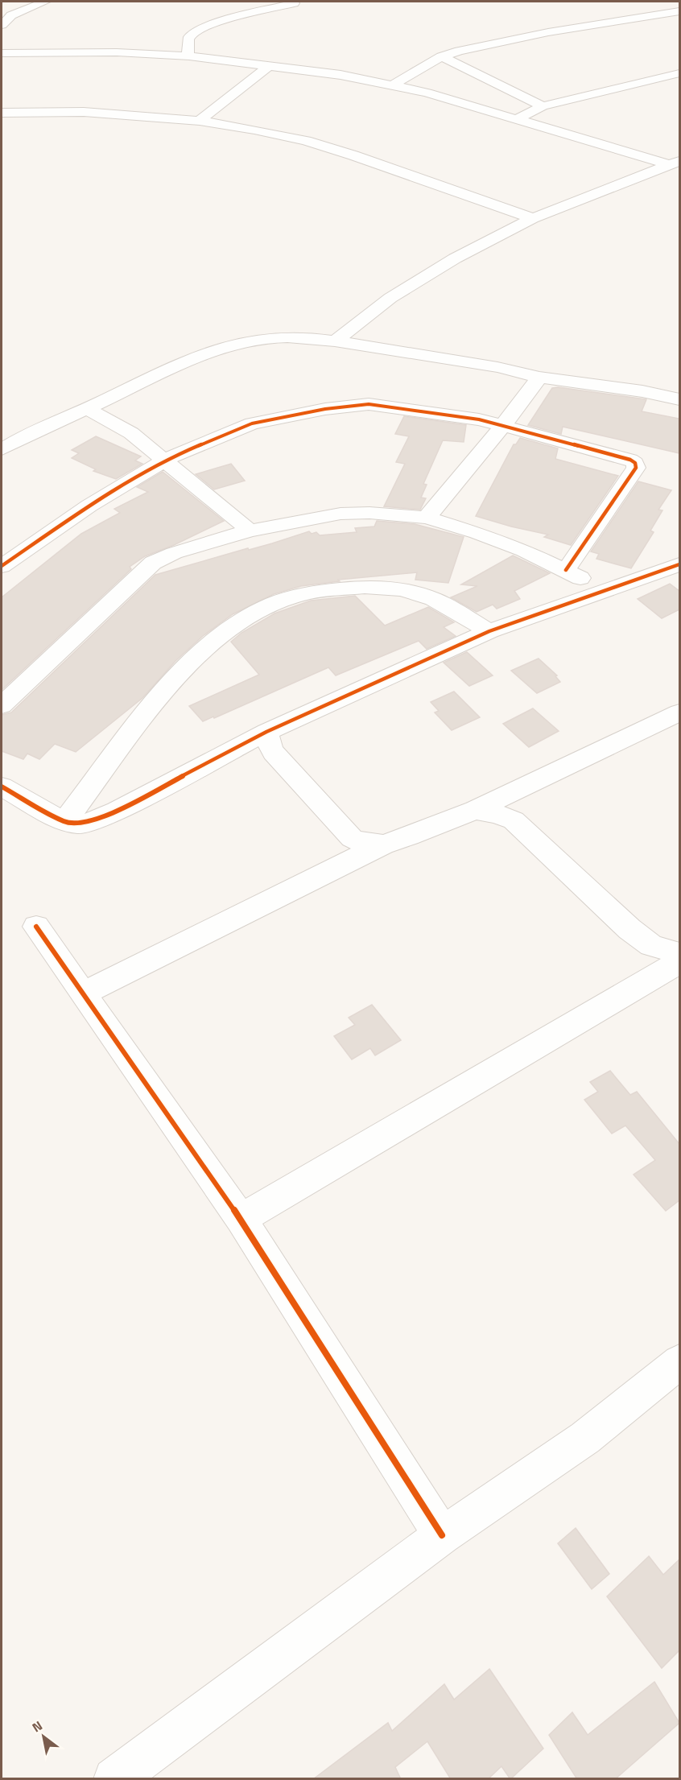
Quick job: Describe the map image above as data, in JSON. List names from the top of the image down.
{
  "north": "top left"
}
